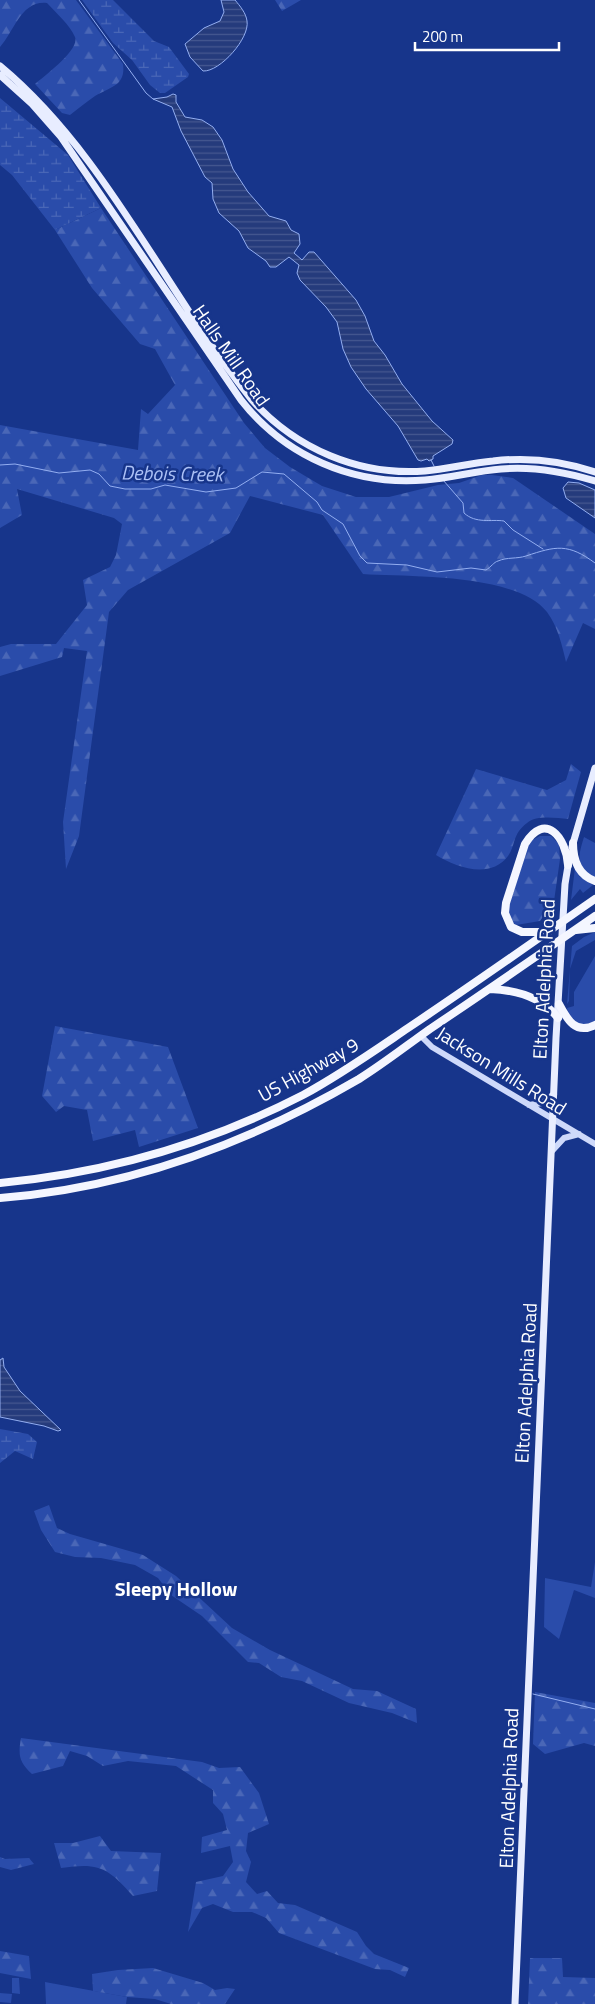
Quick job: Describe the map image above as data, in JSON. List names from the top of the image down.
{
  "streets": {
    "highway": ["US Highway 9"],
    "main road": ["Halls Mill Road", "Elton Adelphia Road", "Jackson Mills Road"]
  },
  "crossings": [
    ["Elton Adelphia Road", "US Highway 9"],
    ["Elton Adelphia Road", "Jackson Mills Road"],
    ["US Highway 9", "Jackson Mills Road"]
  ],
  "districts": ["Sleepy Hollow"],
  "water": ["Debois Creek"],
  "scale_bar": "200 m"
}
